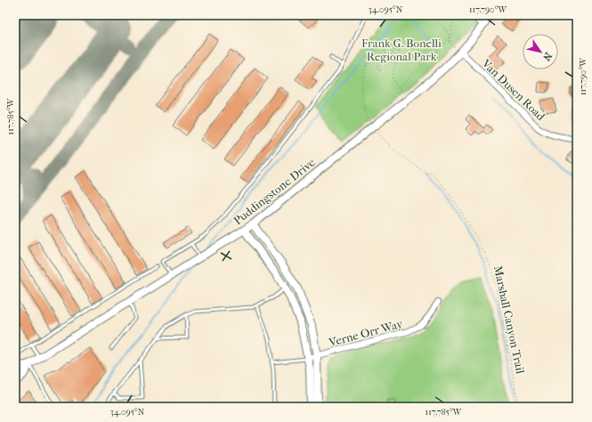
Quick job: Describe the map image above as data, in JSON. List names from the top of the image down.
{
  "streets": {
    "street": ["Van Dusen Road", "Puddingstone Drive", "Verne Orr Way"],
    "path": ["Marshall Canyon Trail"]
  },
  "crossings": [
    ["Van Dusen Road", "Puddingstone Drive"]
  ],
  "parks": ["Frank G. Bonelli Regional Park"],
  "north": "bottom right",
  "coordinates": ["34.095°N", "117.790°W", "117.785°W"]
}
